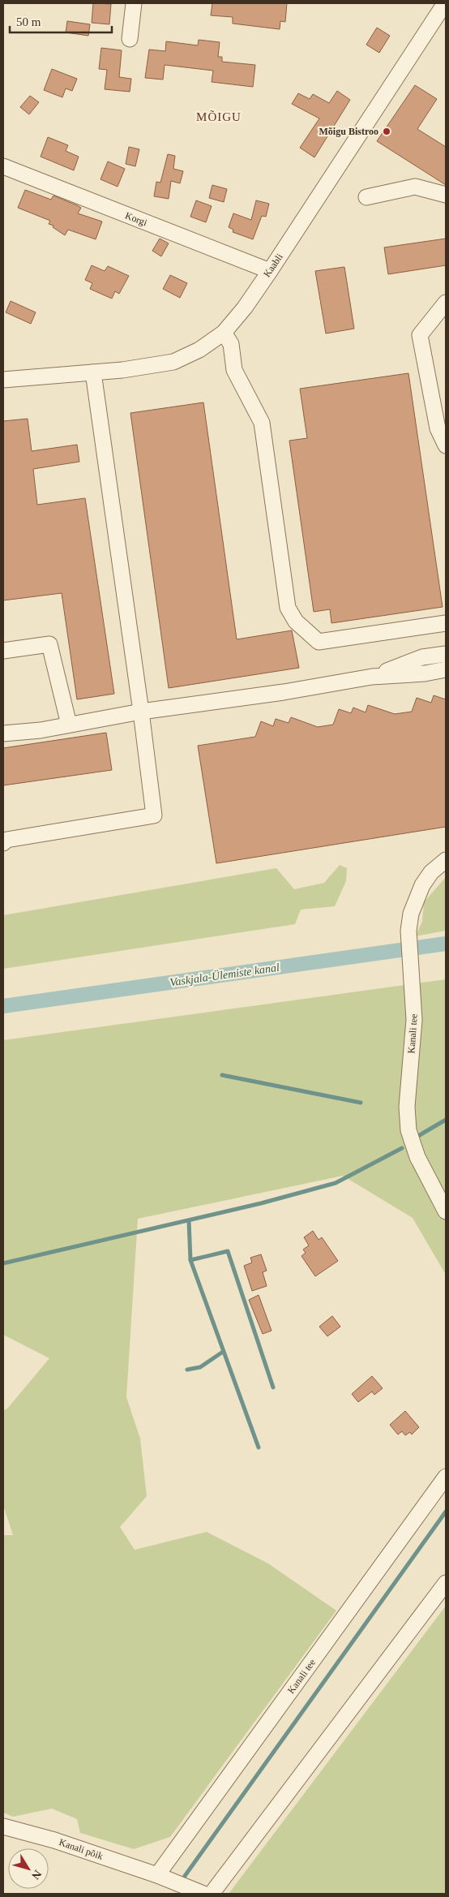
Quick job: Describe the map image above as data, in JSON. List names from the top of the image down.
{
  "streets": {
    "street": [
      "Korgi",
      "Kaabli",
      "Kanali tee",
      "Kanali põik"
    ]
  },
  "crossings": [
    ["Korgi", "Kaabli"],
    ["Kanali tee", "Kanali põik"]
  ],
  "districts": ["MÕIGU"],
  "water": ["Vaskjala-Ülemiste kanal"],
  "places": ["Mõigu Bistroo"],
  "scale_bar": "50 m",
  "north": "bottom right"
}
